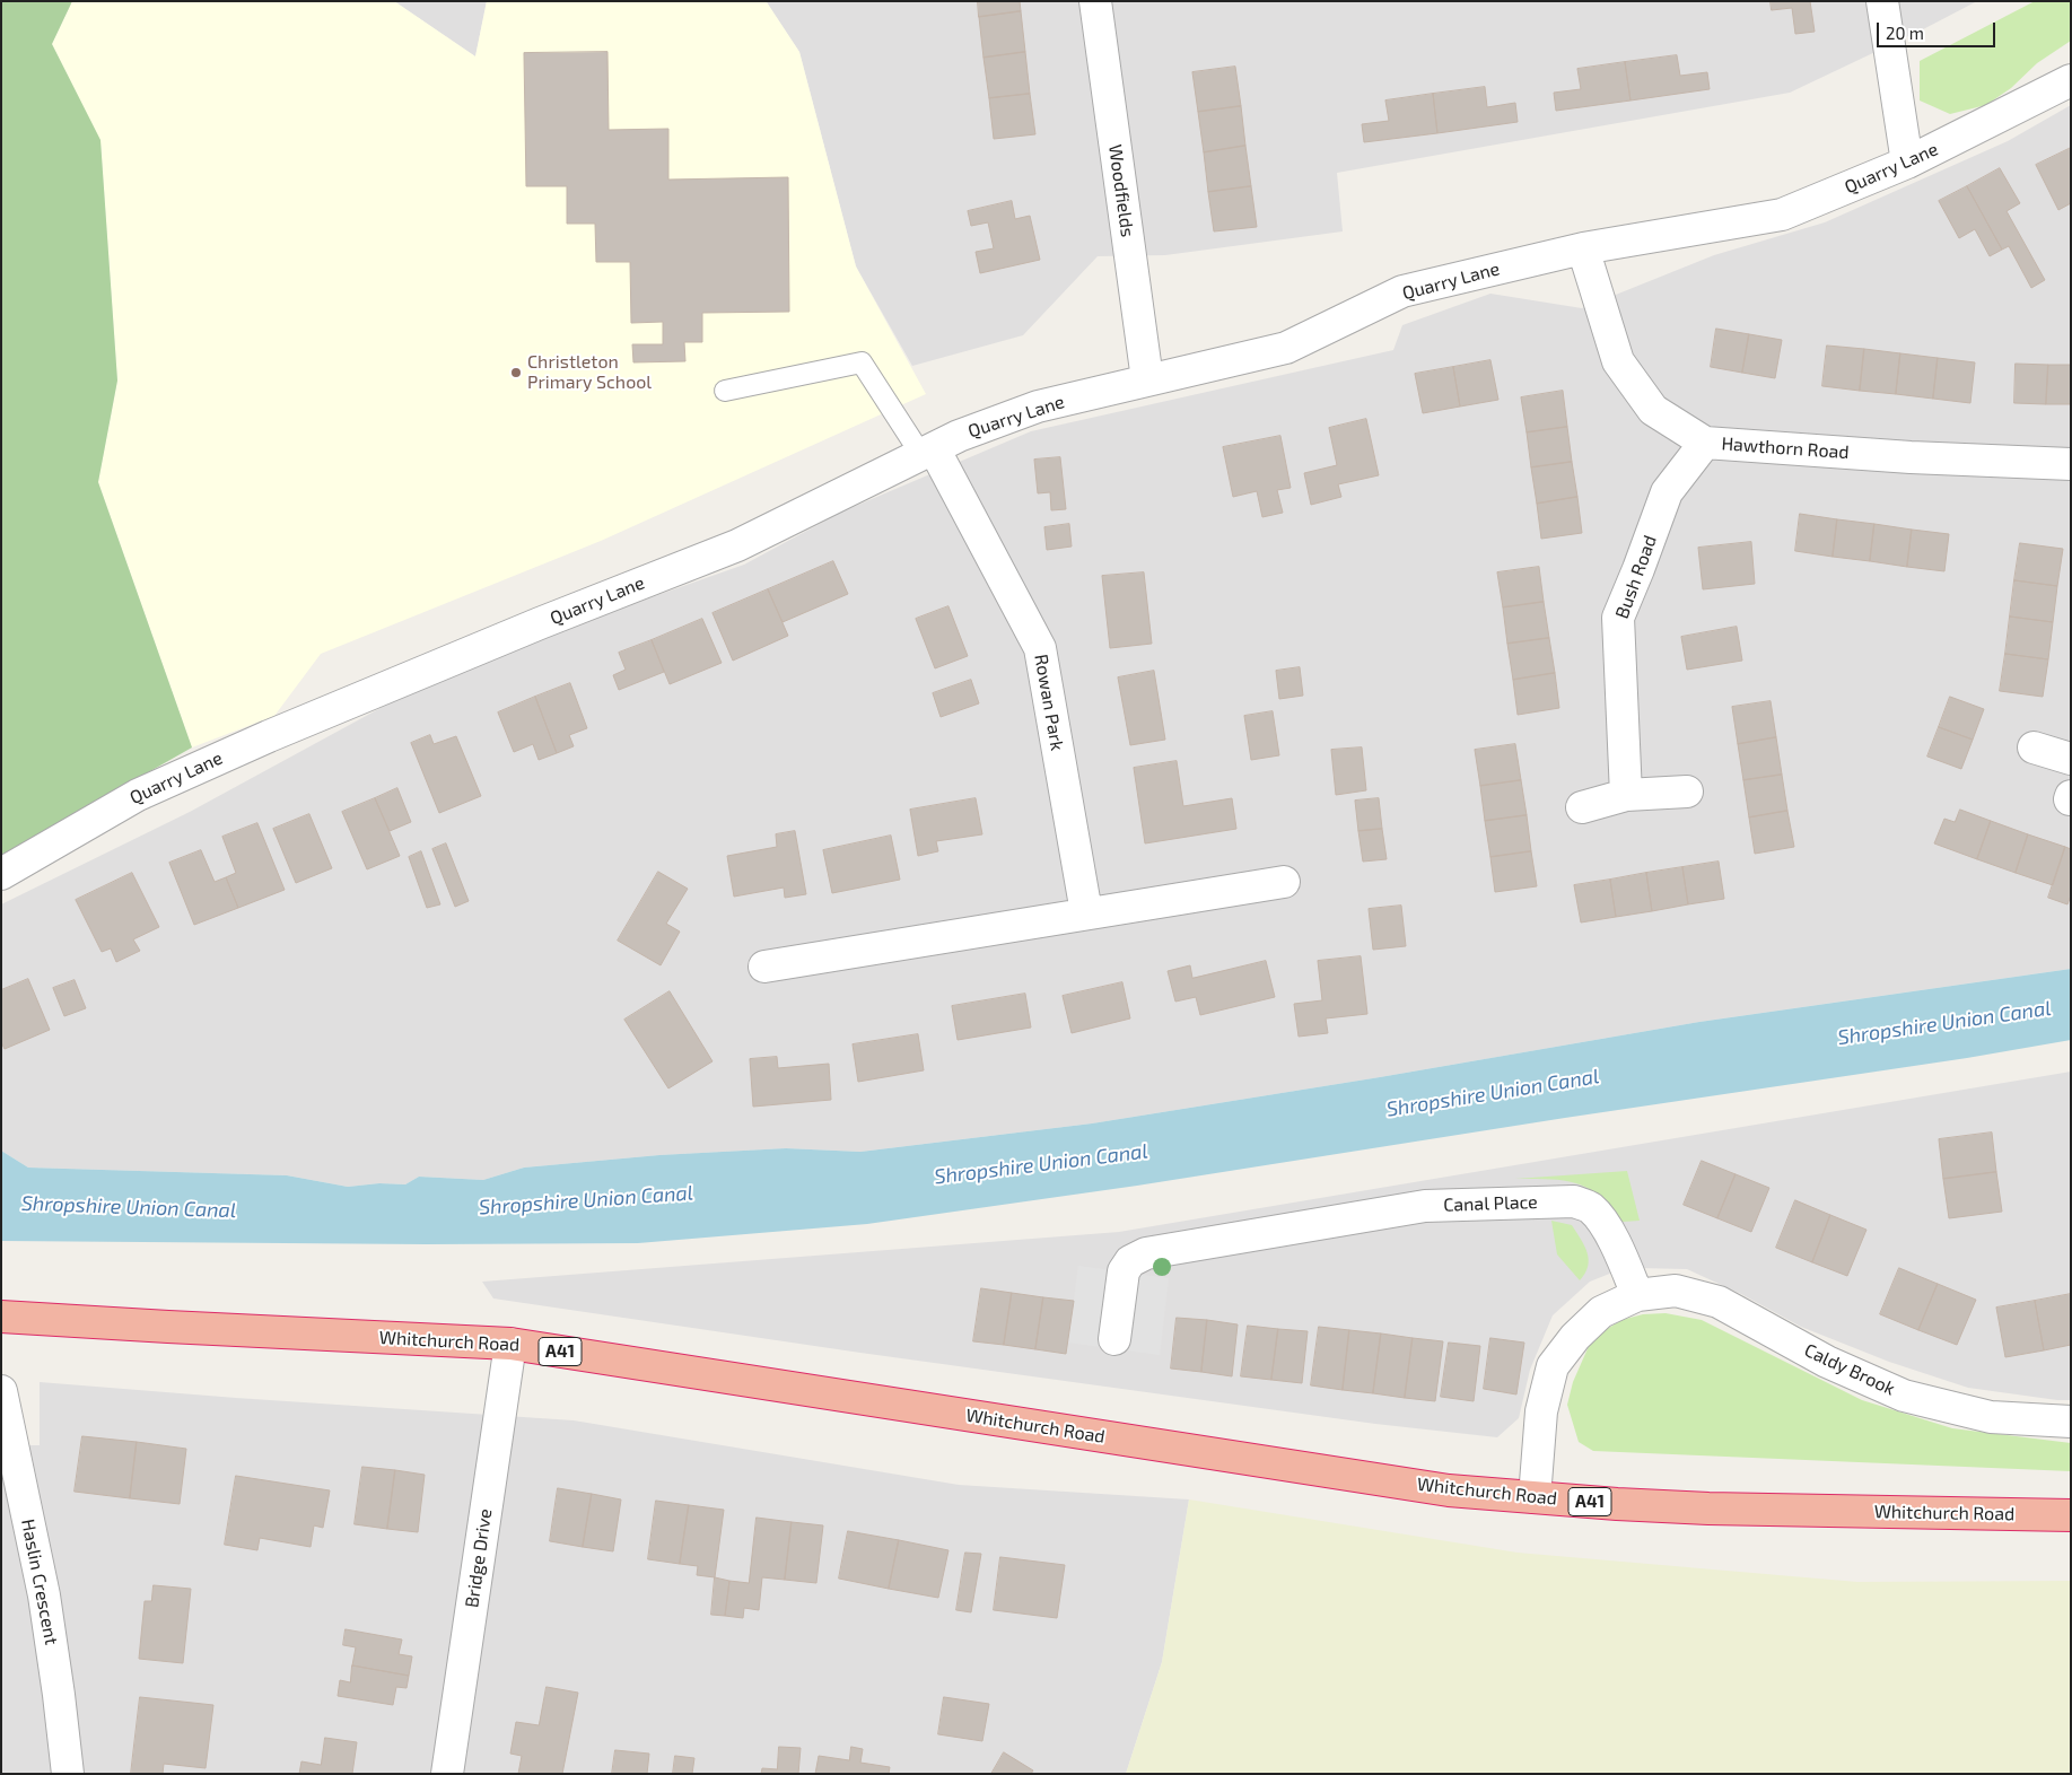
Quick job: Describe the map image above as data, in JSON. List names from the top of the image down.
{
  "streets": {
    "highway": ["Whitchurch Road", "A41"],
    "street": [
      "Quarry Lane",
      "Woodfields",
      "Hawthorn Road",
      "Bush Road",
      "Rowan Park",
      "Canal Place",
      "Caldy Brook",
      "Bridge Drive",
      "Haslin Crescent"
    ]
  },
  "crossings": [
    ["Quarry Lane", "Woodfields"],
    ["Quarry Lane", "Hawthorn Road"],
    ["Quarry Lane", "Rowan Park"],
    ["Hawthorn Road", "Bush Road"],
    ["Canal Place", "Caldy Brook"],
    ["Whitchurch Road", "Bridge Drive"]
  ],
  "water": ["Shropshire Union Canal"],
  "places": ["Christleton Primary School"],
  "scale_bar": "20 m"
}
